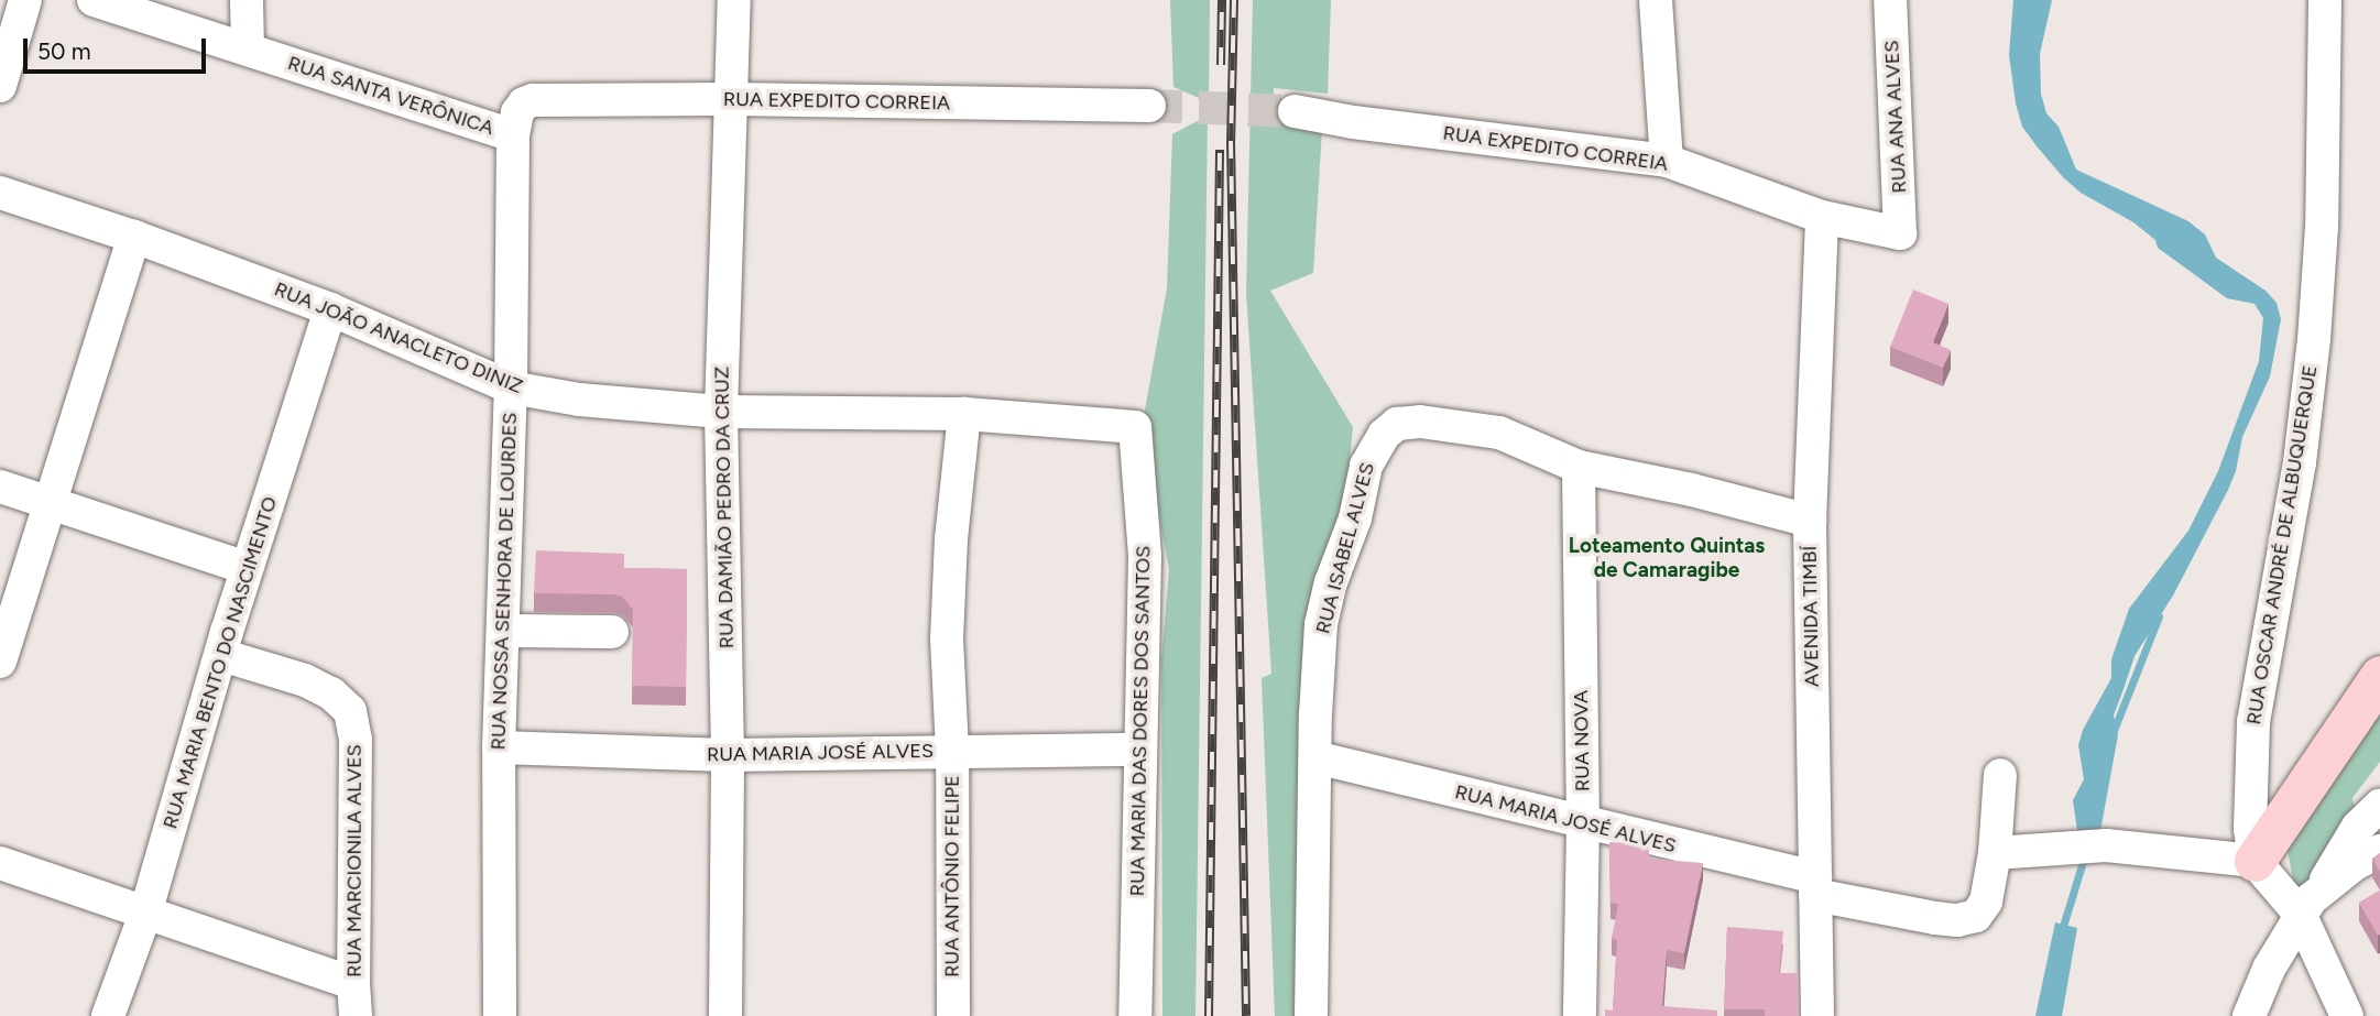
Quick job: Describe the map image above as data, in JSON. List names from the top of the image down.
{
  "streets": {
    "street": [
      "RUA SANTA VERÔNICA",
      "RUA EXPEDITO CORREIA",
      "RUA ANA ALVES",
      "RUA JOÃO ANACLETO DINIZ",
      "RUA DAMIÃO PEDRO DA CRUZ",
      "RUA OSCAR ANDRÉ DE ALBUQUERQUE",
      "RUA ISABEL ALVES",
      "RUA NOSSA SENHORA DE LOURDES",
      "AVENIDA TIMBÍ",
      "RUA MARIA BENTO DO NASCIMENTO",
      "RUA MARIA DAS DORES DOS SANTOS",
      "RUA NOVA",
      "RUA MARIA JOSÉ ALVES",
      "RUA MARCIONILA ALVES",
      "RUA ANTÔNIO FELIPE"
    ]
  },
  "crossings": [
    ["RUA SANTA VERÔNICA", "RUA NOSSA SENHORA DE LOURDES"],
    ["RUA EXPEDITO CORREIA", "RUA ANA ALVES"],
    ["RUA EXPEDITO CORREIA", "RUA DAMIÃO PEDRO DA CRUZ"],
    ["RUA EXPEDITO CORREIA", "RUA NOSSA SENHORA DE LOURDES"],
    ["RUA EXPEDITO CORREIA", "AVENIDA TIMBÍ"],
    ["RUA JOÃO ANACLETO DINIZ", "RUA DAMIÃO PEDRO DA CRUZ"],
    ["RUA JOÃO ANACLETO DINIZ", "RUA NOSSA SENHORA DE LOURDES"],
    ["RUA JOÃO ANACLETO DINIZ", "RUA MARIA BENTO DO NASCIMENTO"],
    ["RUA JOÃO ANACLETO DINIZ", "RUA MARIA DAS DORES DOS SANTOS"],
    ["RUA JOÃO ANACLETO DINIZ", "RUA ANTÔNIO FELIPE"],
    ["RUA DAMIÃO PEDRO DA CRUZ", "RUA MARIA JOSÉ ALVES"],
    ["RUA ISABEL ALVES", "AVENIDA TIMBÍ"],
    ["RUA ISABEL ALVES", "RUA NOVA"],
    ["RUA ISABEL ALVES", "RUA MARIA JOSÉ ALVES"],
    ["RUA NOSSA SENHORA DE LOURDES", "RUA MARIA JOSÉ ALVES"],
    ["AVENIDA TIMBÍ", "RUA MARIA JOSÉ ALVES"],
    ["RUA MARIA BENTO DO NASCIMENTO", "RUA MARCIONILA ALVES"],
    ["RUA MARIA DAS DORES DOS SANTOS", "RUA MARIA JOSÉ ALVES"],
    ["RUA NOVA", "RUA MARIA JOSÉ ALVES"],
    ["RUA MARIA JOSÉ ALVES", "RUA ANTÔNIO FELIPE"]
  ],
  "districts": ["Loteamento Quintas de Camaragibe"],
  "scale_bar": "50 m"
}
